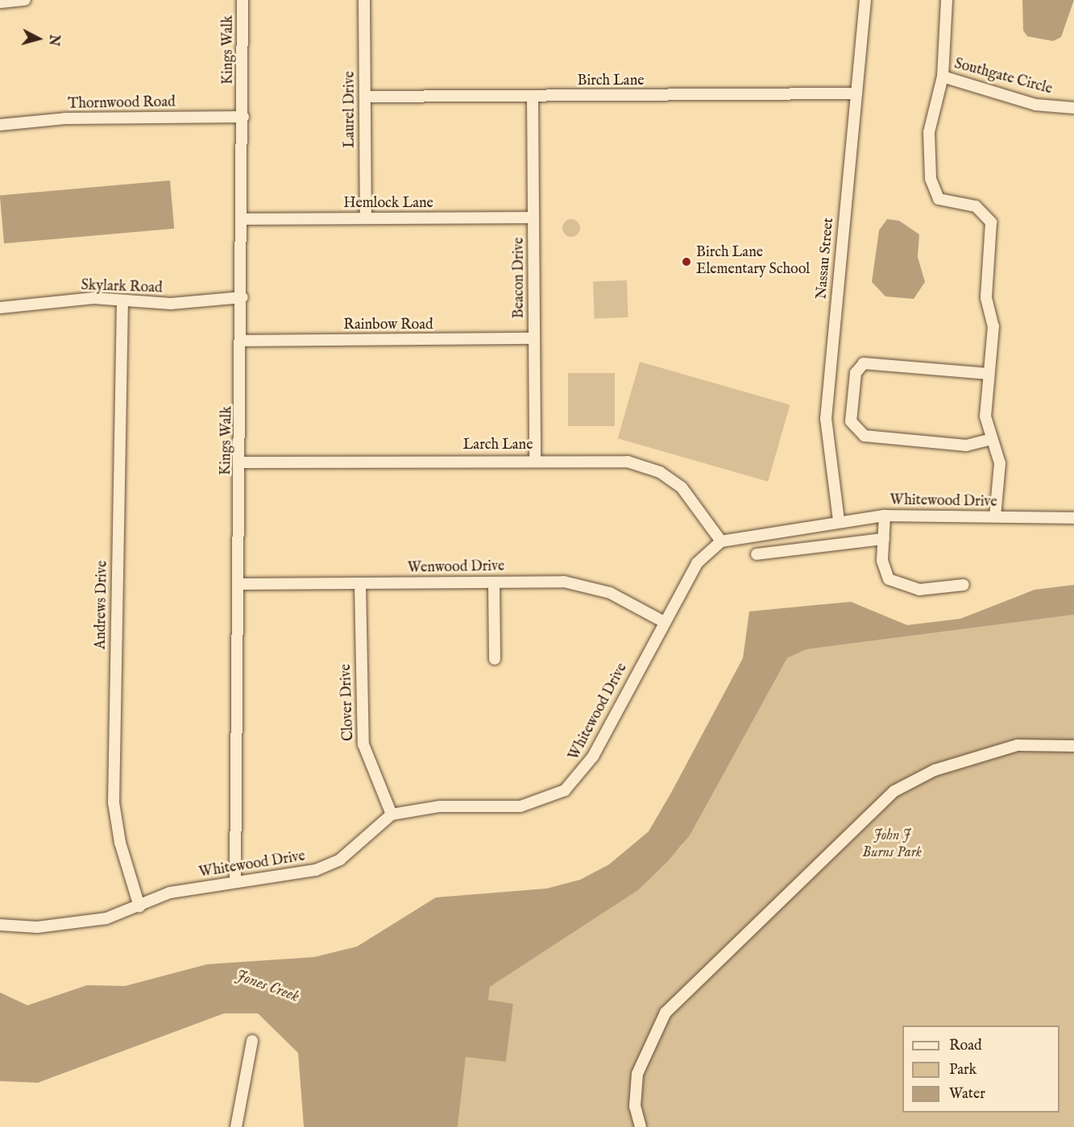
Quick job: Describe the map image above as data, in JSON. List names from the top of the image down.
{
  "streets": {
    "street": [
      "Kings Walk",
      "Southgate Circle",
      "Birch Lane",
      "Thornwood Road",
      "Laurel Drive",
      "Hemlock Lane",
      "Nassau Street",
      "Beacon Drive",
      "Skylark Road",
      "Rainbow Road",
      "Larch Lane",
      "Whitewood Drive",
      "Wenwood Drive",
      "Andrews Drive",
      "Clover Drive"
    ]
  },
  "crossings": [
    ["Kings Walk", "Thornwood Road"],
    ["Kings Walk", "Hemlock Lane"],
    ["Kings Walk", "Skylark Road"],
    ["Kings Walk", "Rainbow Road"],
    ["Kings Walk", "Larch Lane"],
    ["Kings Walk", "Whitewood Drive"],
    ["Kings Walk", "Wenwood Drive"],
    ["Birch Lane", "Laurel Drive"],
    ["Birch Lane", "Nassau Street"],
    ["Birch Lane", "Beacon Drive"],
    ["Laurel Drive", "Hemlock Lane"],
    ["Hemlock Lane", "Beacon Drive"],
    ["Nassau Street", "Whitewood Drive"],
    ["Beacon Drive", "Rainbow Road"],
    ["Beacon Drive", "Larch Lane"],
    ["Skylark Road", "Andrews Drive"],
    ["Larch Lane", "Whitewood Drive"],
    ["Whitewood Drive", "Wenwood Drive"],
    ["Whitewood Drive", "Andrews Drive"],
    ["Whitewood Drive", "Clover Drive"],
    ["Wenwood Drive", "Clover Drive"]
  ],
  "water": ["Jones Creek"],
  "parks": ["John J Burns Park"],
  "places": ["Birch Lane Elementary School"],
  "legend": ["Road", "Park", "Water"],
  "north": "right"
}
